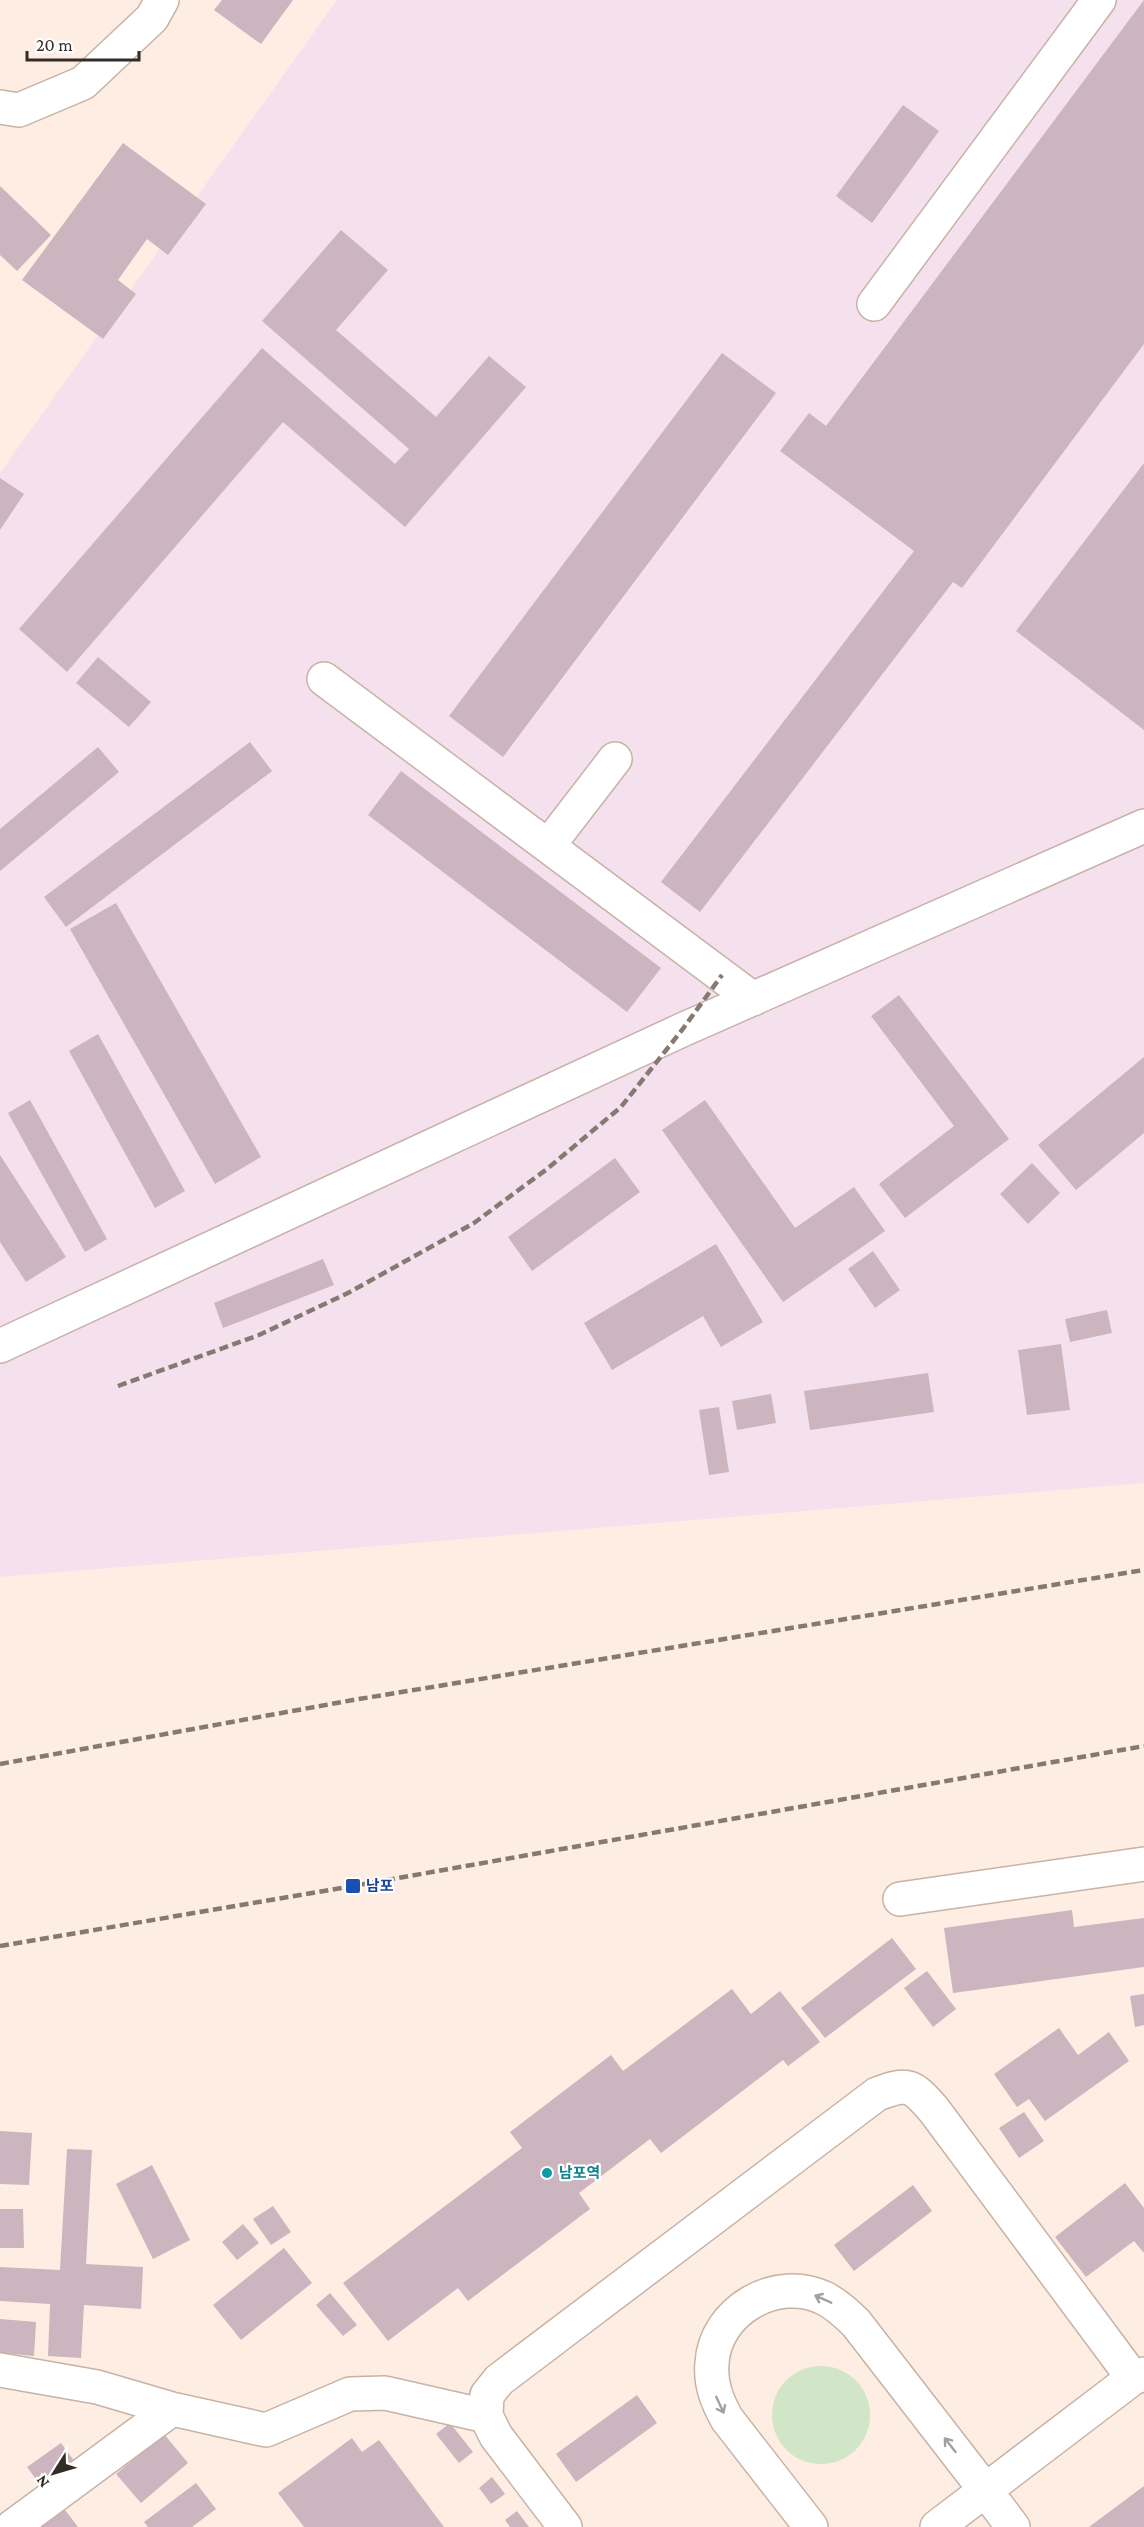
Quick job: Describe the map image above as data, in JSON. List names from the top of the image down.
{
  "places": {
    "transit": ["남포"],
    "other": ["남포역"]
  },
  "scale_bar": "20 m",
  "north": "bottom left"
}
